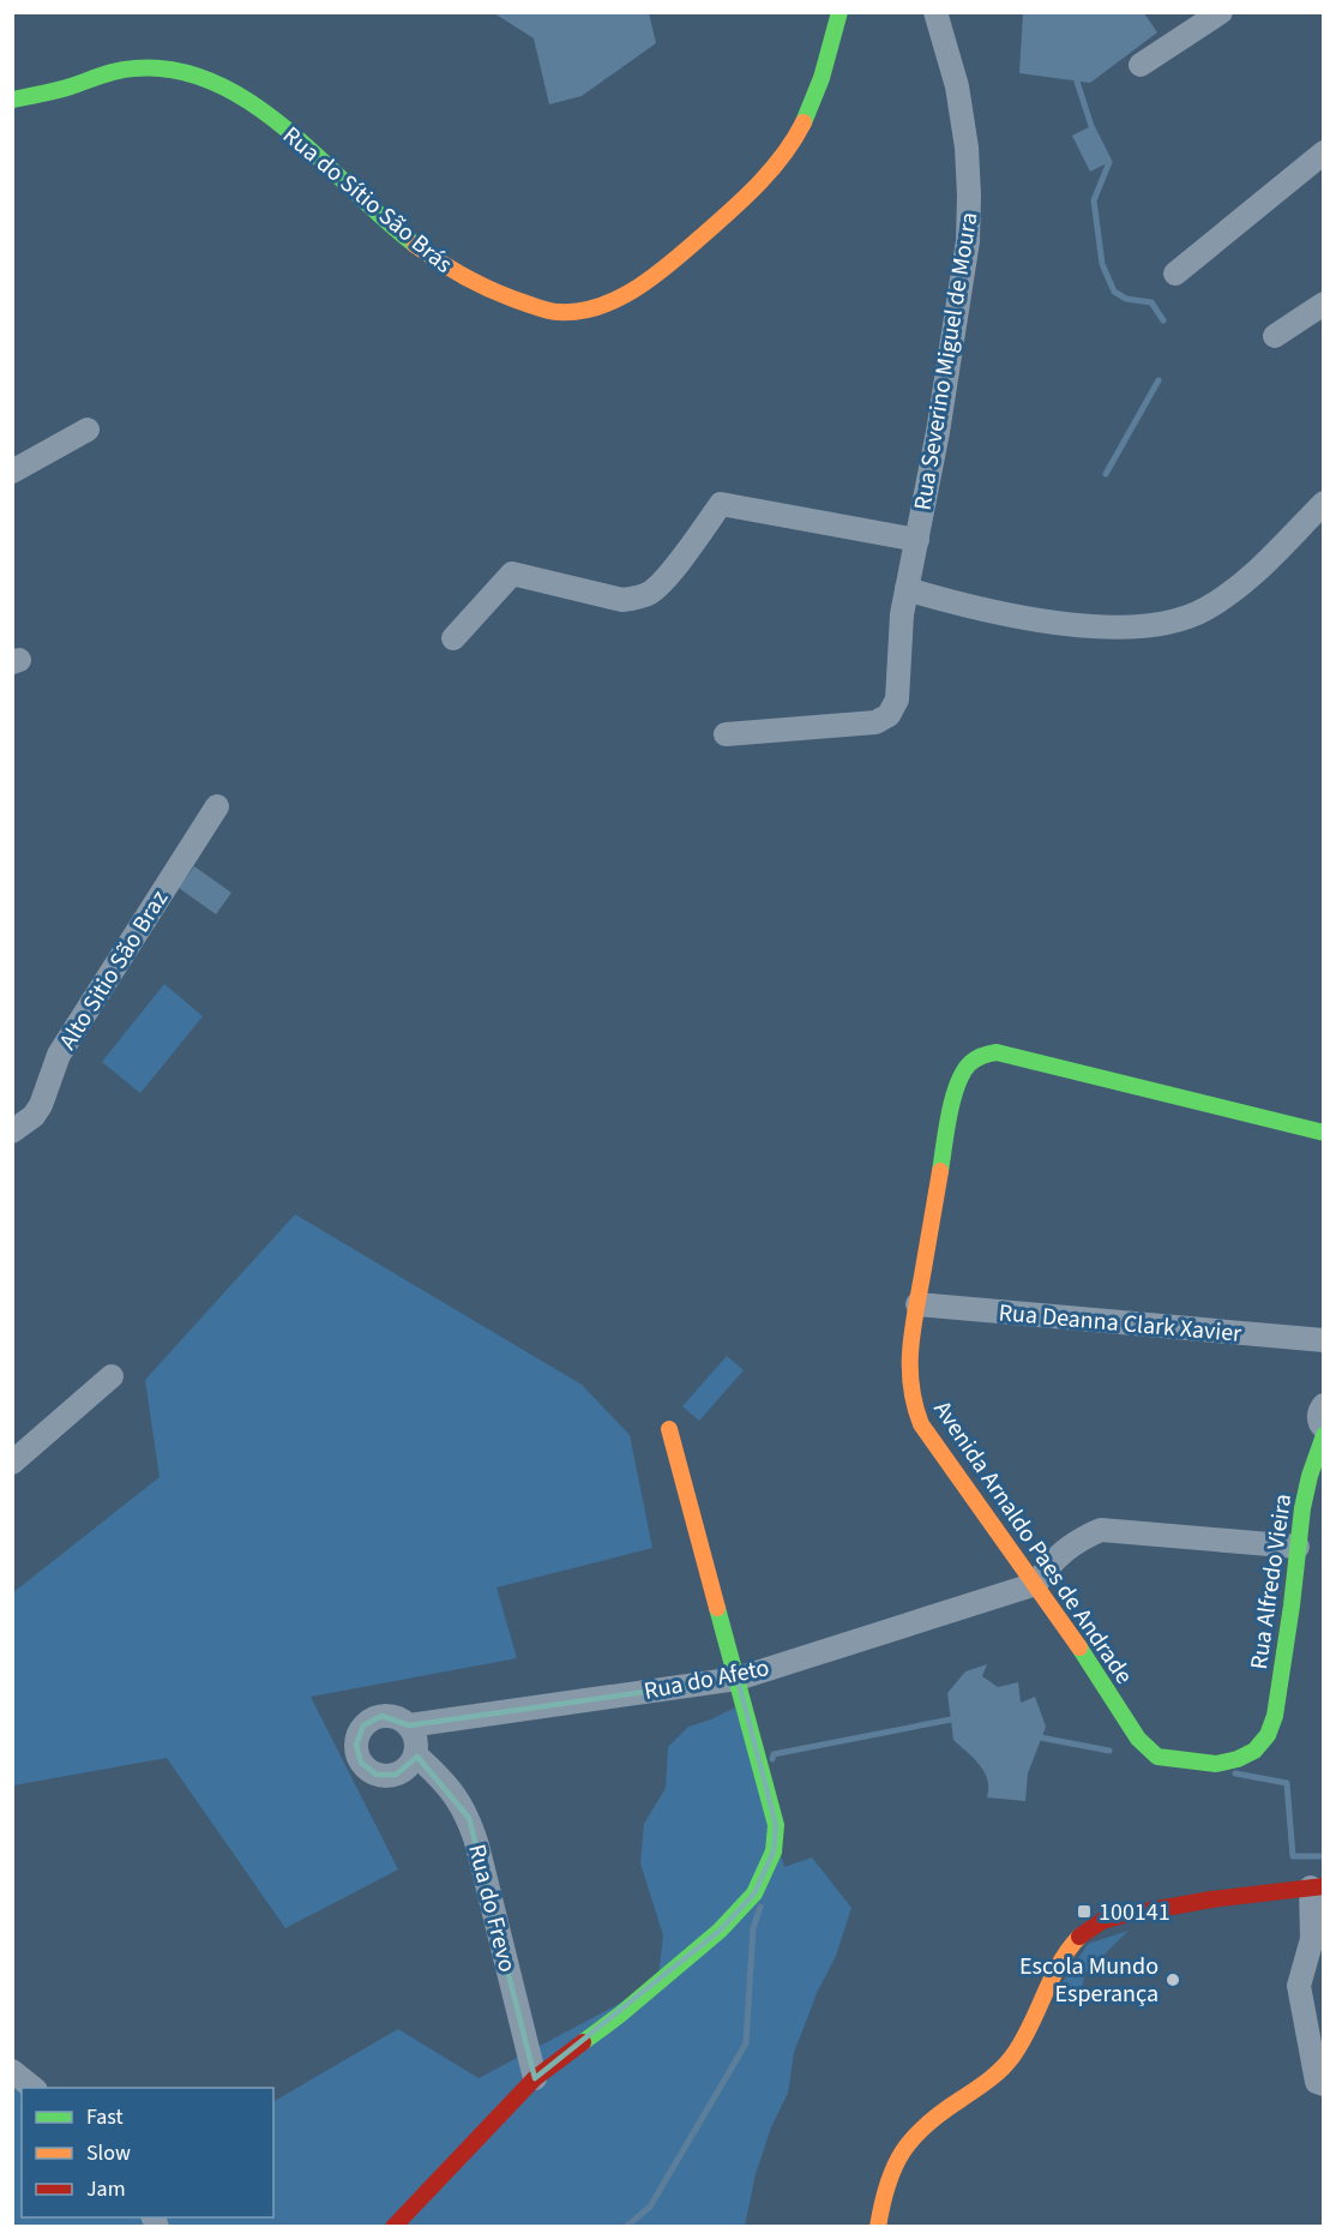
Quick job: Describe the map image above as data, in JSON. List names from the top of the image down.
{
  "streets": {
    "street": [
      "Rua do Sítio São Brás",
      "Rua Severino Miguel de Moura",
      "Alto Sitio São Braz",
      "Rua Deanna Clark Xavier",
      "Avenida Arnaldo Paes de Andrade",
      "Rua Alfredo Vieira",
      "Rua do Afeto",
      "Rua do Frevo"
    ]
  },
  "crossings": [
    ["Rua Deanna Clark Xavier", "Avenida Arnaldo Paes de Andrade"],
    ["Avenida Arnaldo Paes de Andrade", "Rua Alfredo Vieira"],
    ["Avenida Arnaldo Paes de Andrade", "Rua do Afeto"],
    ["Rua do Afeto", "Rua do Frevo"]
  ],
  "places": {
    "transit": ["100141"],
    "other": ["Escola Mundo Esperança"]
  },
  "legend": ["Fast", "Slow", "Jam"]
}
